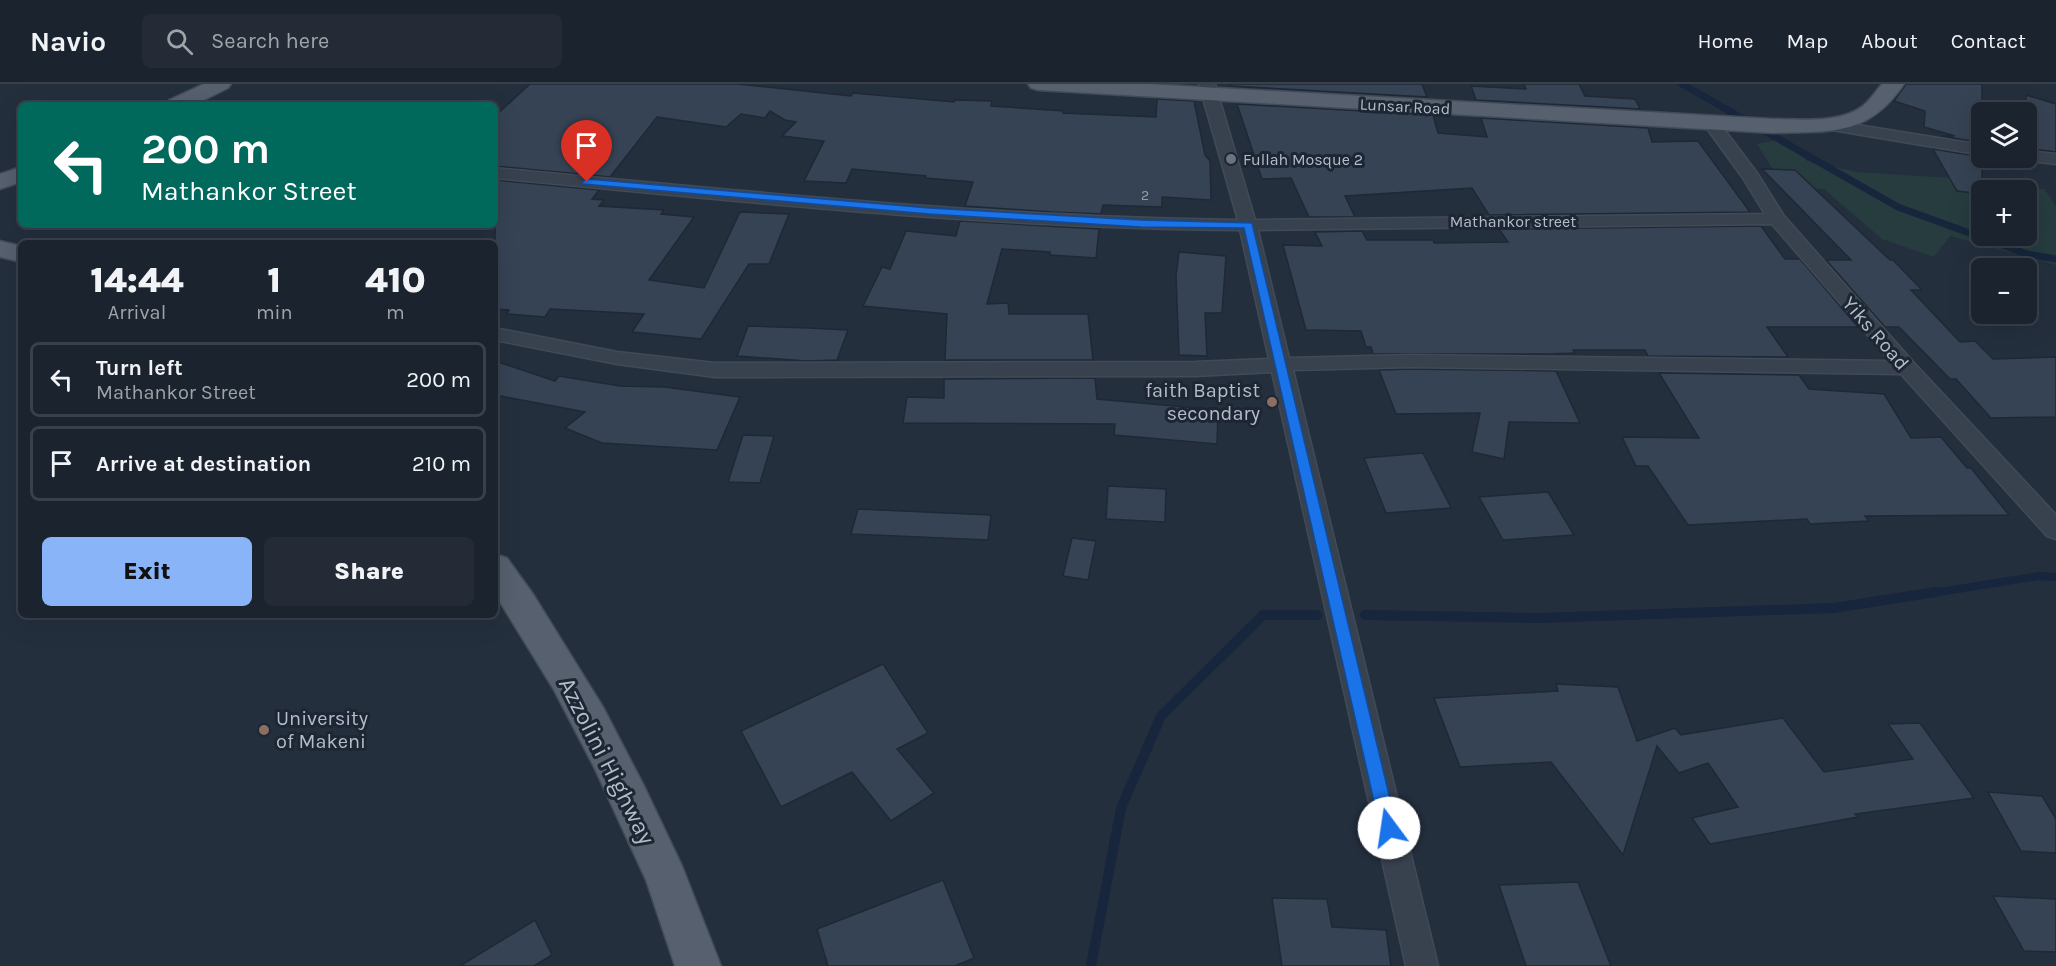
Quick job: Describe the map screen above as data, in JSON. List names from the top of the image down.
{
  "streets": {
    "main road": ["Lunsar Road", "Azzolini Highway"],
    "street": ["Mathankor street", "Yiks Road"]
  },
  "crossings": [
    ["Lunsar Road", "Yiks Road"],
    ["Mathankor street", "Yiks Road"]
  ],
  "places": ["Fullah Mosque 2", "faith Baptist secondary", "University of Makeni"],
  "house_numbers": ["2"],
  "page": {
    "header": "Navio",
    "search": "Search here",
    "nav": [
      "Home",
      "Map",
      "About",
      "Contact"
    ],
    "map_buttons": ["+", "−"],
    "turn": ["200 m", "Mathankor Street"],
    "eta": [
      "14:44",
      "Arrival",
      "1",
      "min",
      "410",
      "m"
    ],
    "list": [
      {
        "name": "Turn left",
        "note": "Mathankor Street",
        "value": "200 m"
      },
      {
        "name": "Arrive at destination",
        "value": "210 m"
      }
    ],
    "buttons": ["Exit", "Share"]
  }
}
